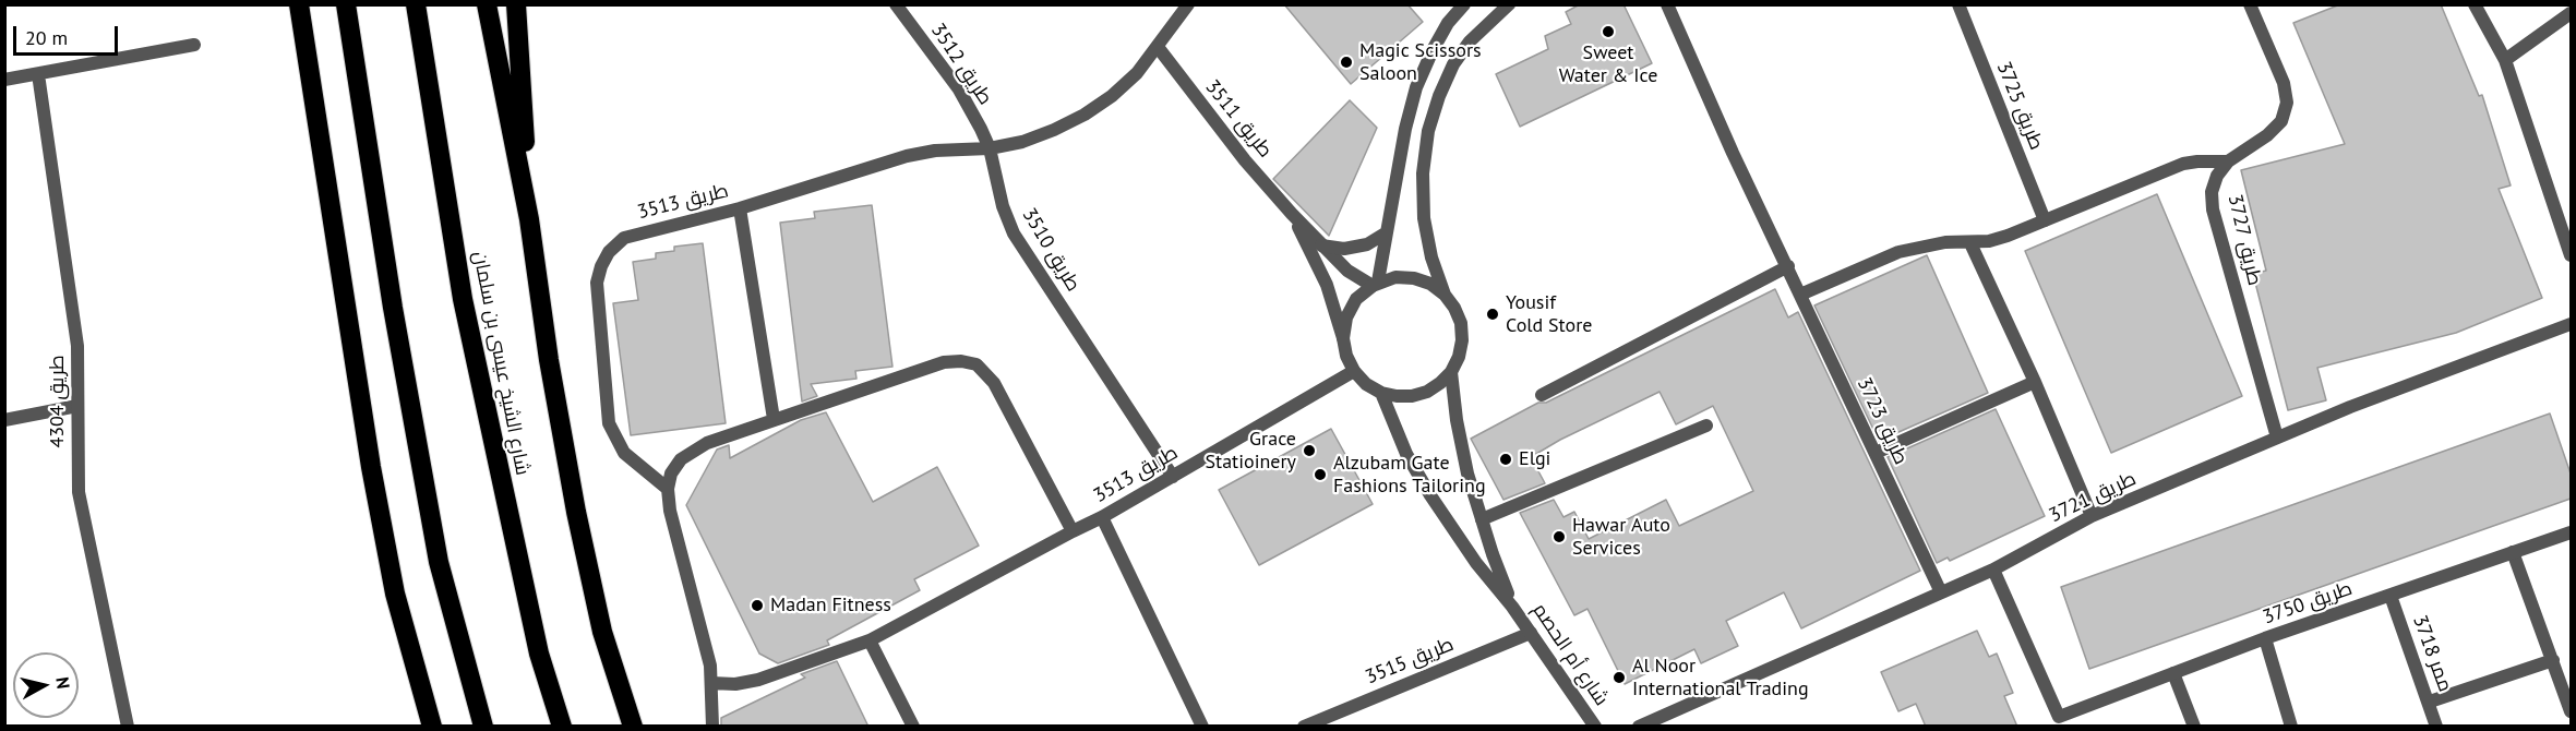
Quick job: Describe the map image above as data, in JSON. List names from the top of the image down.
{
  "streets": {
    "highway": ["شارع الشيخ عيسى بن سلمان"],
    "street": [
      "طريق 3512",
      "طريق 3725",
      "طريق 3511",
      "طريق 3513",
      "طريق 3727",
      "طريق 3510",
      "طريق 4304",
      "طريق 3723",
      "طريق 3721",
      "طريق 3750",
      "ممر 3718",
      "شارع أم الحصم",
      "طريق 3515"
    ]
  },
  "crossings": [
    ["طريق 3512", "طريق 3513"],
    ["طريق 3512", "طريق 3510"],
    ["طريق 3511", "طريق 3513"],
    ["طريق 3511", "شارع أم الحصم"],
    ["طريق 3513", "طريق 3510"],
    ["طريق 3513", "شارع أم الحصم"],
    ["طريق 3727", "طريق 3721"],
    ["طريق 3723", "طريق 3721"],
    ["طريق 3750", "ممر 3718"],
    ["شارع أم الحصم", "طريق 3515"]
  ],
  "places": [
    "Sweet Water & Ice",
    "Magic Scissors Saloon",
    "Yousif Cold Store",
    "Grace Statioinery",
    "Elgi",
    "Alzubam Gate Fashions Tailoring",
    "Hawar Auto Services",
    "Madan Fitness",
    "Al Noor International Trading"
  ],
  "scale_bar": "20 m",
  "north": "right"
}
